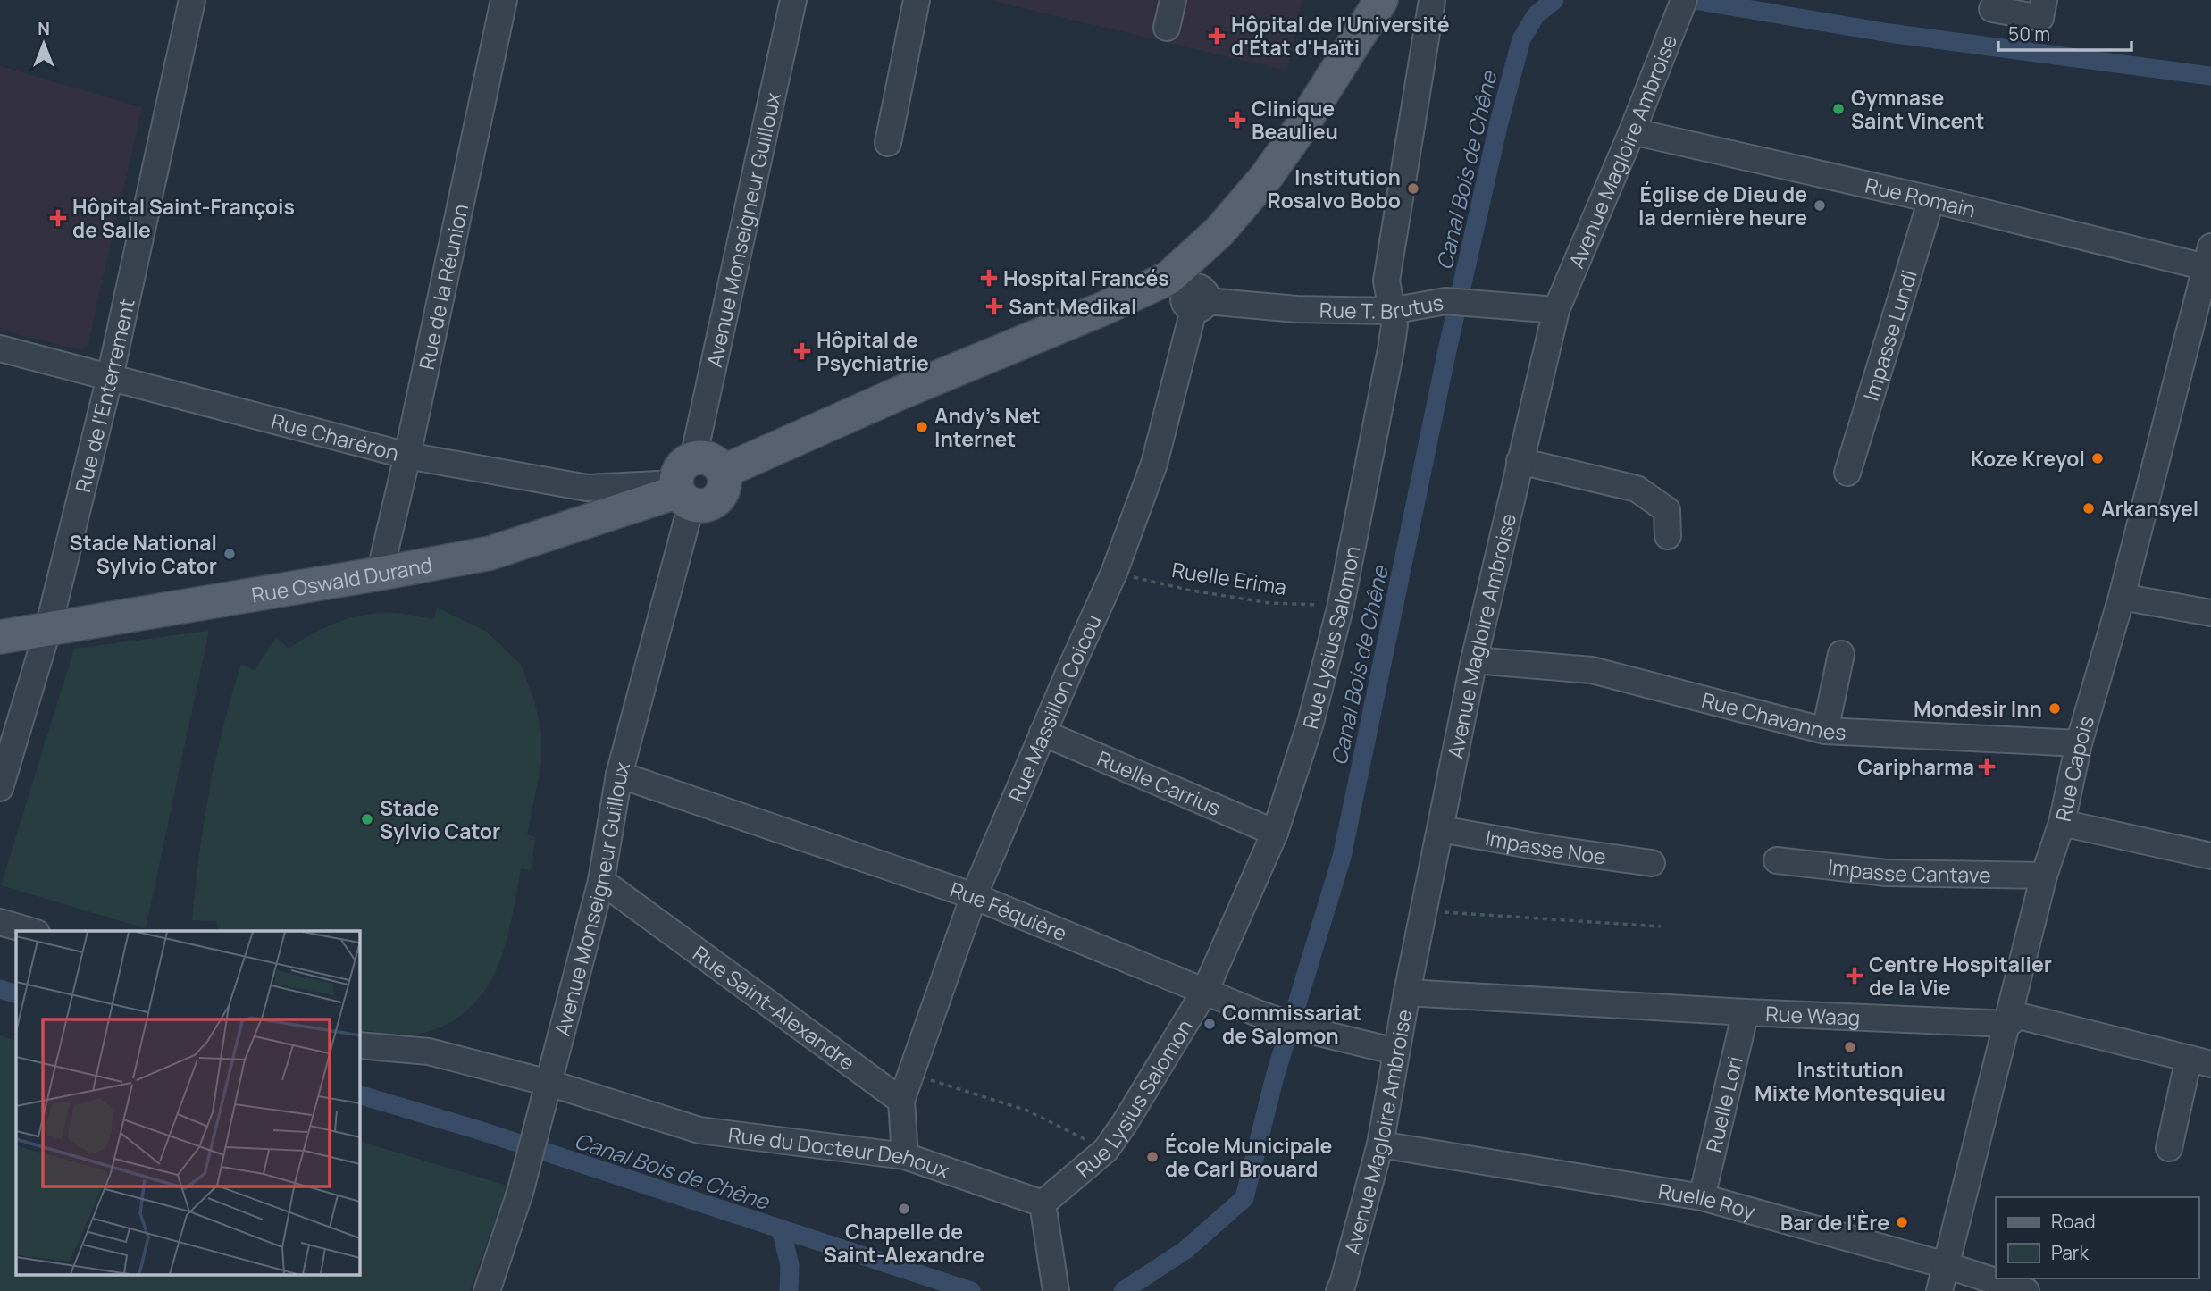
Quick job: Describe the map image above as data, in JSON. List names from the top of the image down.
{
  "streets": {
    "main road": ["Rue Oswald Durand"],
    "street": [
      "Avenue Magloire Ambroise",
      "Rue Romain",
      "Avenue Monseigneur Guilloux",
      "Rue de la Réunion",
      "Rue T. Brutus",
      "Impasse Lundi",
      "Rue de l'Enterrement",
      "Rue Charéron",
      "Rue Lysius Salomon",
      "Rue Massillon Coicou",
      "Rue Chavannes",
      "Rue Capois",
      "Ruelle Carrius",
      "Impasse Noe",
      "Impasse Cantave",
      "Rue Féquière",
      "Rue Saint-Alexandre",
      "Rue Waag",
      "Ruelle Lori",
      "Rue du Docteur Dehoux",
      "Ruelle Roy"
    ],
    "path": ["Ruelle Erima"]
  },
  "crossings": [
    ["Avenue Magloire Ambroise", "Rue Romain"],
    ["Avenue Magloire Ambroise", "Rue T. Brutus"],
    ["Avenue Magloire Ambroise", "Rue Chavannes"],
    ["Avenue Magloire Ambroise", "Impasse Noe"],
    ["Avenue Magloire Ambroise", "Rue Féquière"],
    ["Avenue Magloire Ambroise", "Rue Waag"],
    ["Avenue Magloire Ambroise", "Ruelle Roy"],
    ["Rue Romain", "Impasse Lundi"],
    ["Rue Romain", "Rue Capois"],
    ["Avenue Monseigneur Guilloux", "Rue Charéron"],
    ["Avenue Monseigneur Guilloux", "Rue Oswald Durand"],
    ["Avenue Monseigneur Guilloux", "Rue Féquière"],
    ["Avenue Monseigneur Guilloux", "Rue Saint-Alexandre"],
    ["Avenue Monseigneur Guilloux", "Rue du Docteur Dehoux"],
    ["Rue de la Réunion", "Rue Charéron"],
    ["Rue de la Réunion", "Rue Oswald Durand"],
    ["Rue T. Brutus", "Rue Lysius Salomon"],
    ["Rue T. Brutus", "Rue Massillon Coicou"],
    ["Rue de l'Enterrement", "Rue Charéron"],
    ["Rue de l'Enterrement", "Rue Oswald Durand"],
    ["Rue Charéron", "Rue Oswald Durand"],
    ["Ruelle Erima", "Rue Lysius Salomon"],
    ["Ruelle Erima", "Rue Massillon Coicou"],
    ["Rue Lysius Salomon", "Ruelle Carrius"],
    ["Rue Lysius Salomon", "Rue Féquière"],
    ["Rue Lysius Salomon", "Rue du Docteur Dehoux"],
    ["Rue Massillon Coicou", "Ruelle Carrius"],
    ["Rue Massillon Coicou", "Rue Féquière"],
    ["Rue Massillon Coicou", "Rue Saint-Alexandre"],
    ["Rue Chavannes", "Rue Capois"],
    ["Rue Capois", "Impasse Cantave"],
    ["Rue Capois", "Rue Waag"],
    ["Rue Capois", "Ruelle Roy"],
    ["Rue Waag", "Ruelle Lori"],
    ["Ruelle Lori", "Ruelle Roy"]
  ],
  "water": ["Canal Bois de Chêne"],
  "places": {
    "health": [
      "Hôpital de l'Université d'État d'Haïti",
      "Clinique Beaulieu",
      "Hôpital Saint-François de Salle",
      "Hospital Francés",
      "Sant Medikal",
      "Hôpital de Psychiatrie",
      "Caripharma",
      "Centre Hospitalier de la Vie"
    ],
    "other": [
      "Gymnase Saint Vincent",
      "Institution Rosalvo Bobo",
      "Église de Dieu de la dernière heure",
      "Andy’s Net Internet",
      "Koze Kreyol",
      "Arkansyel",
      "Stade National Sylvio Cator",
      "Mondesir Inn",
      "Stade Sylvio Cator",
      "Commissariat de Salomon",
      "Institution Mixte Montesquieu",
      "École Municipale de Carl Brouard",
      "Chapelle de Saint-Alexandre",
      "Bar de l’Ère"
    ]
  },
  "legend": ["Road", "Park"],
  "scale_bar": "50 m",
  "north": "top"
}
